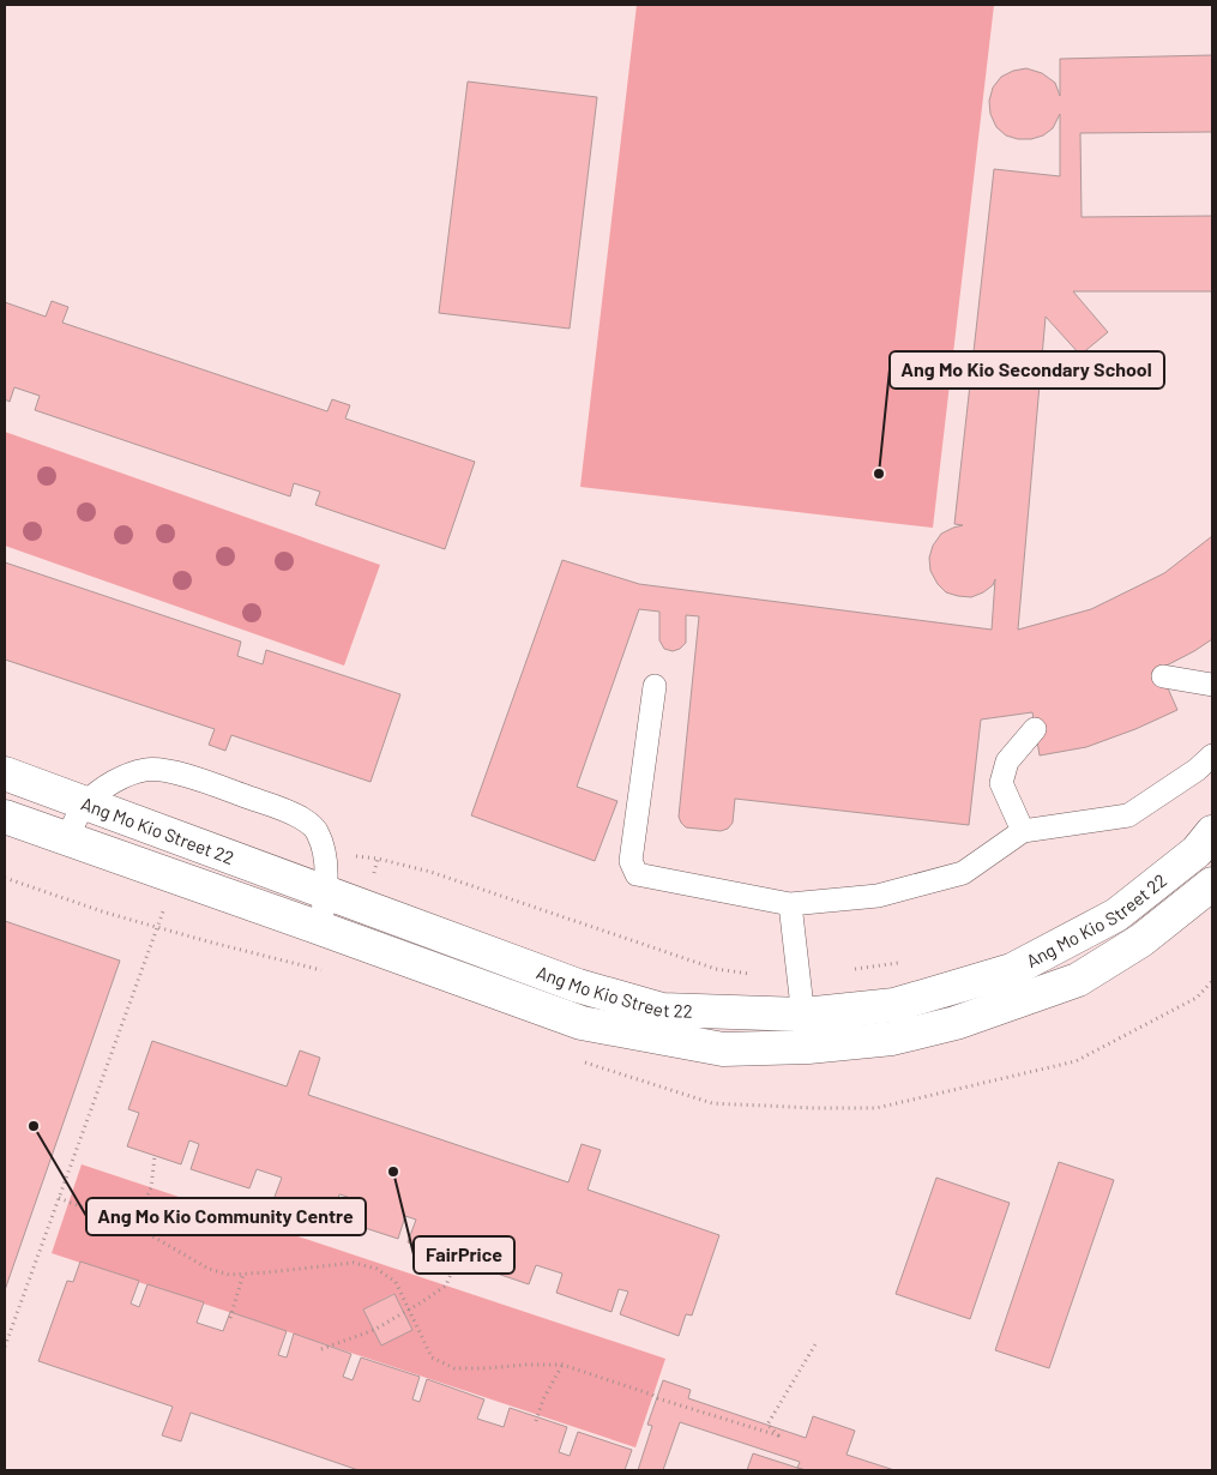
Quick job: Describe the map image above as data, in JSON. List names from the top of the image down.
{
  "streets": {
    "street": ["Ang Mo Kio Street 22"]
  },
  "places": ["Ang Mo Kio Secondary School", "Ang Mo Kio Community Centre", "FairPrice"]
}
